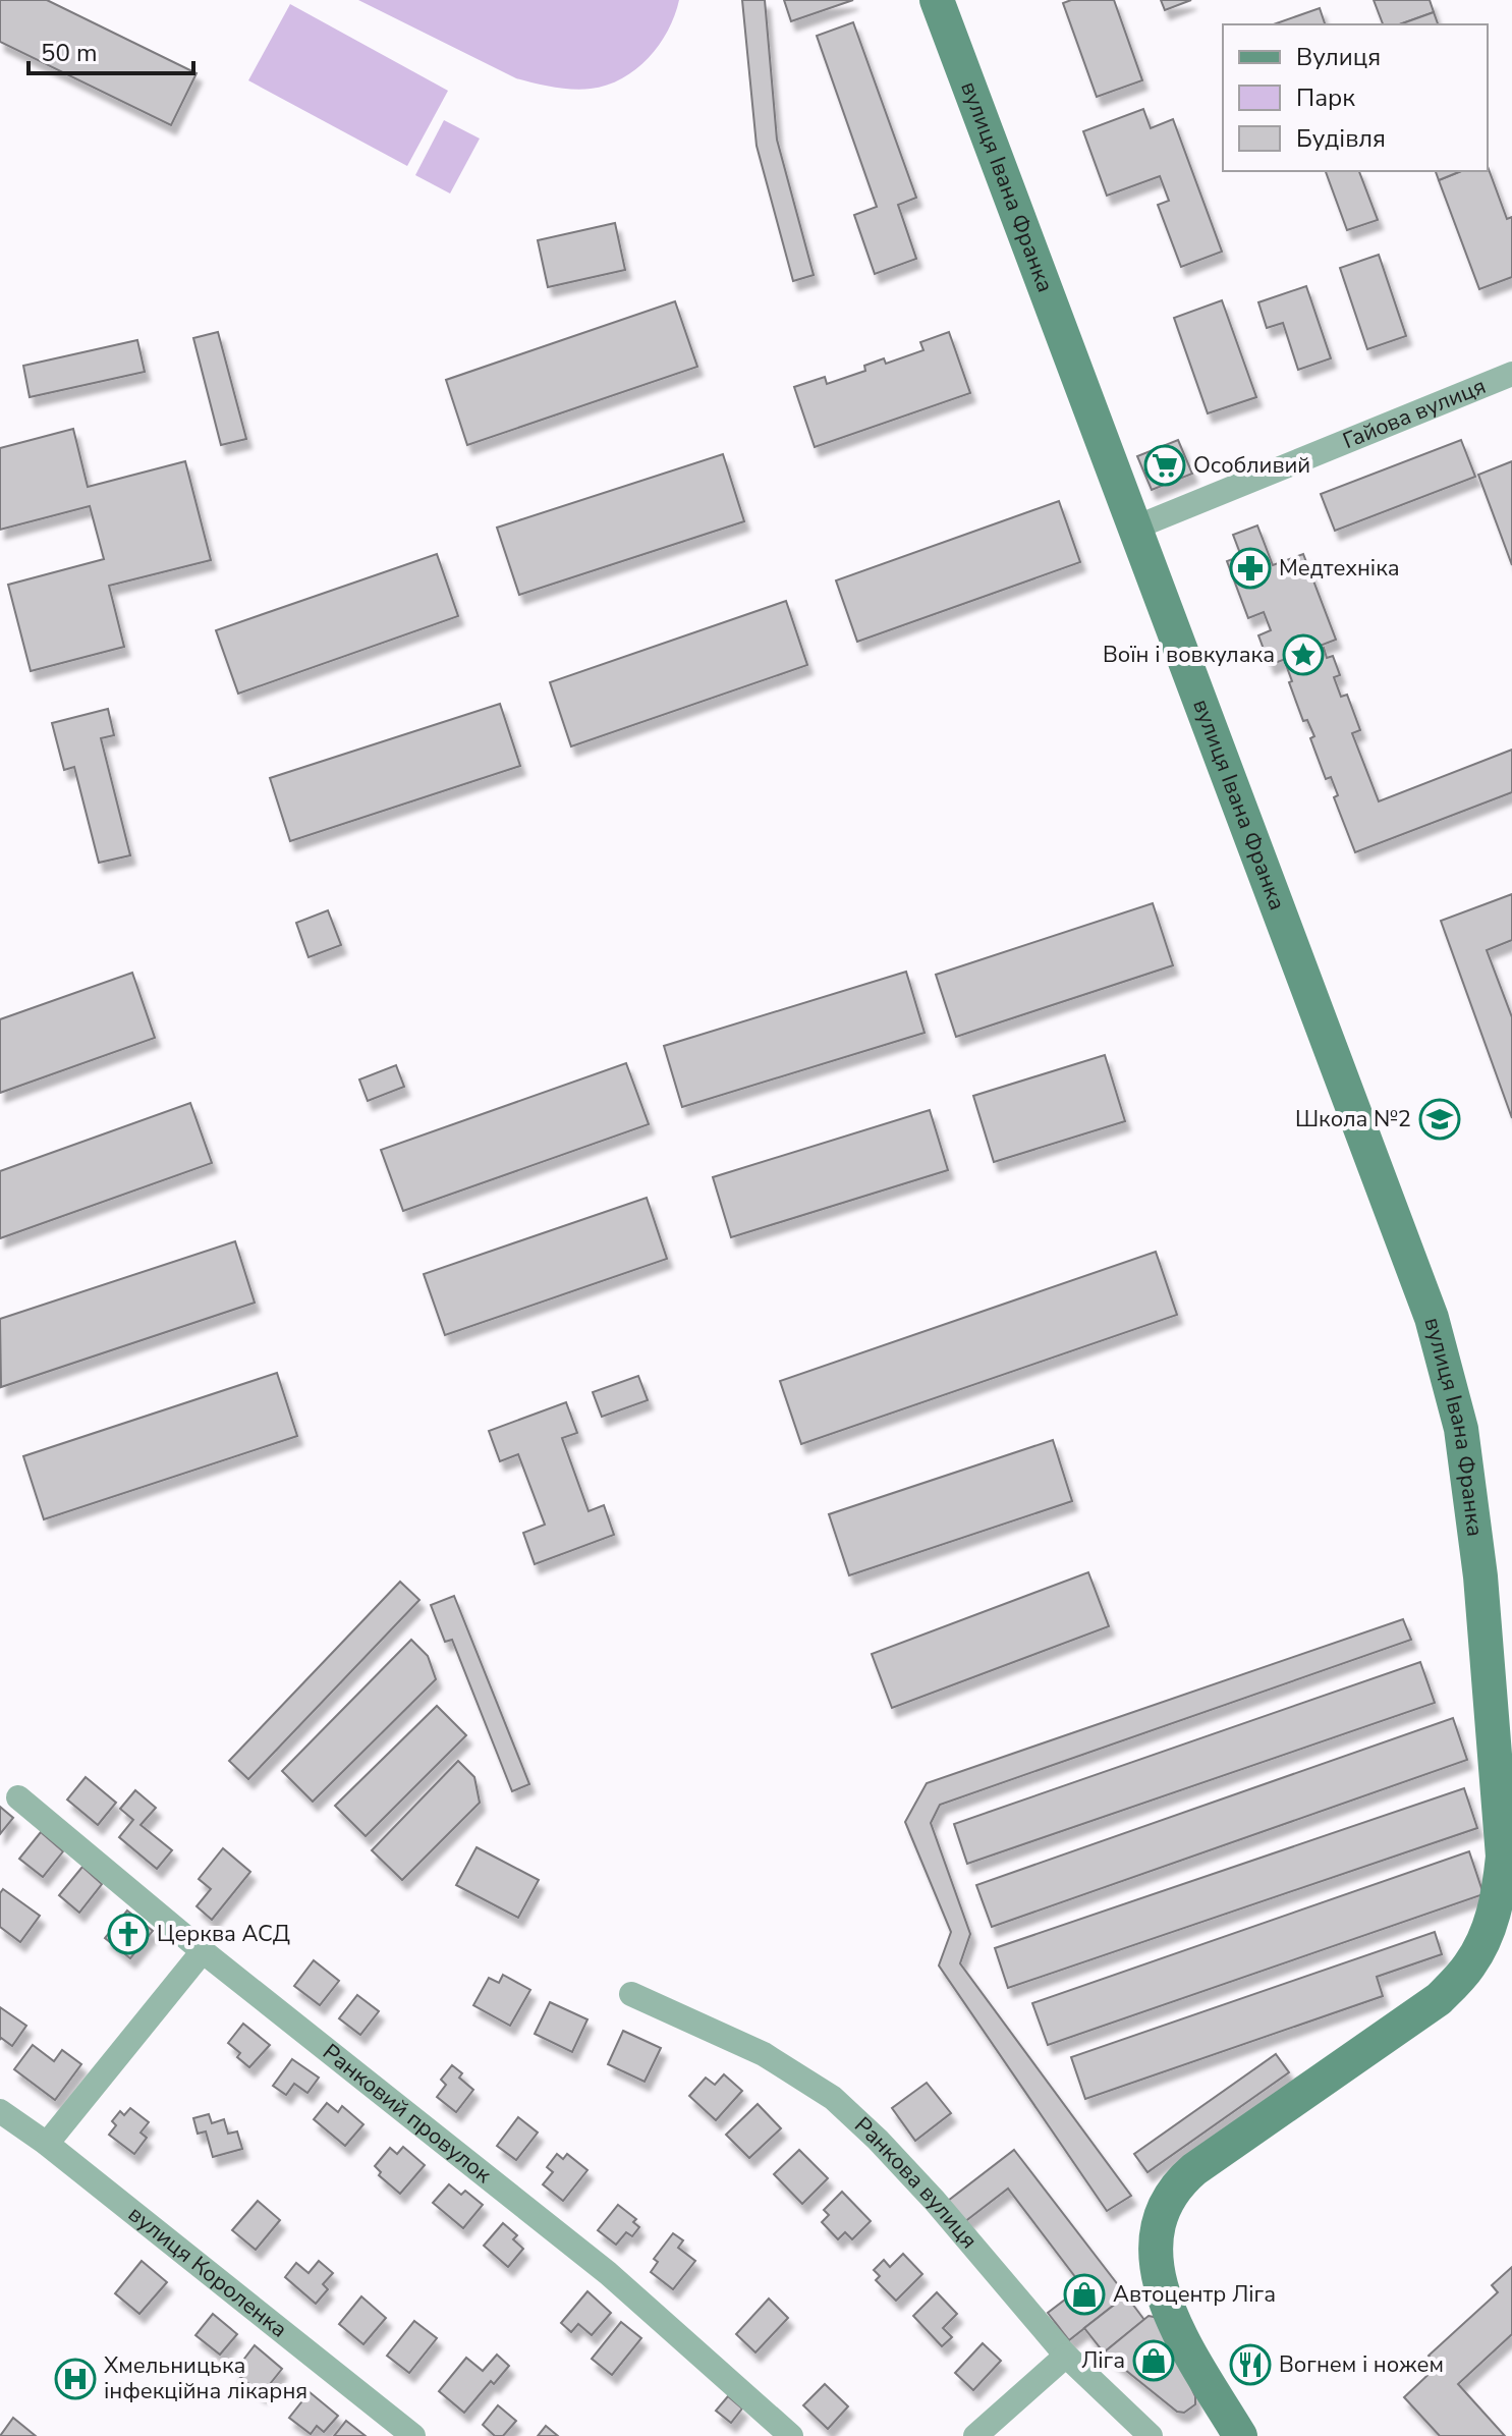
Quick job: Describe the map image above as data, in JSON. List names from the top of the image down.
{
  "streets": {
    "main road": ["вулиця Івана Франка"],
    "street": [
      "Гайова вулиця",
      "Ранковий провулок",
      "Ранкова вулиця",
      "вулиця Короленка"
    ]
  },
  "crossings": [
    ["вулиця Івана Франка", "Гайова вулиця"]
  ],
  "places": {
    "supermarket": ["Особливий"],
    "pharmacy": ["Медтехніка"],
    "place": ["Воїн і вовкулака"],
    "school or university": ["Школа №2"],
    "church": ["Церква АСД"],
    "shop": ["Автоцентр Ліга", "Ліга"],
    "restaurant": ["Вогнем і ножем"],
    "hospital": ["Хмельницька інфекційна лікарня"]
  },
  "legend": ["Вулиця", "Парк", "Будівля"],
  "scale_bar": "50 m"
}
